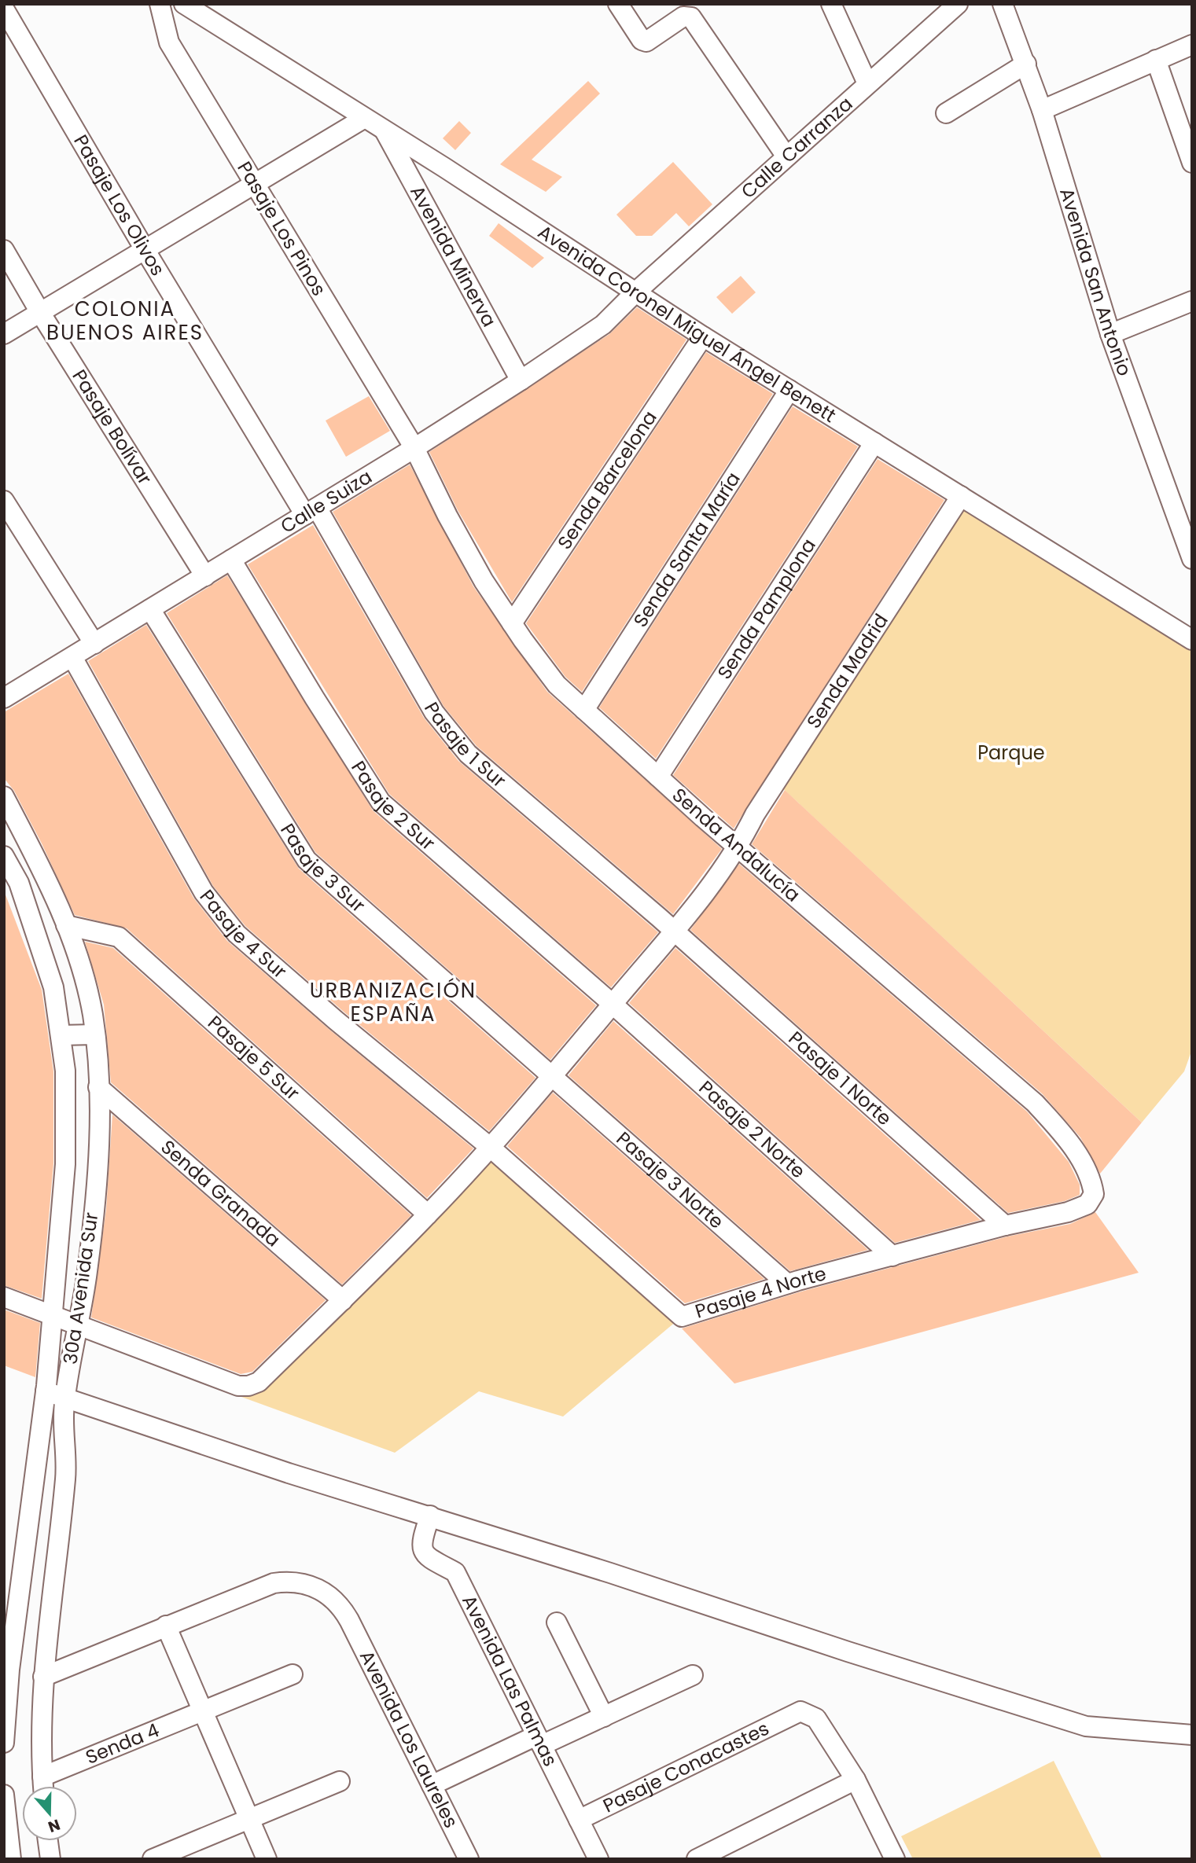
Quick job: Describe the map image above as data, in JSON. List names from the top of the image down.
{
  "streets": {
    "street": [
      "Calle Carranza",
      "Pasaje Los Olivos",
      "Pasaje Los Pinos",
      "Avenida Minerva",
      "Avenida San Antonio",
      "Avenida Coronel Miguel Ángel Benett",
      "Pasaje Bolívar",
      "Senda Barcelona",
      "Calle Suiza",
      "Senda Santa María",
      "Senda Pamplona",
      "Senda Madrid",
      "Pasaje 1 Sur",
      "Pasaje 2 Sur",
      "Senda Andalucía",
      "Pasaje 3 Sur",
      "Pasaje 4 Sur",
      "Pasaje 5 Sur",
      "Pasaje 1 Norte",
      "Pasaje 2 Norte",
      "Pasaje 3 Norte",
      "Senda Granada",
      "30a Avenida Sur",
      "Pasaje 4 Norte",
      "Avenida Las Palmas",
      "Avenida Los Laureles",
      "Senda 4",
      "Pasaje Conacastes"
    ]
  },
  "crossings": [
    ["Calle Carranza", "Avenida Coronel Miguel Ángel Benett"],
    ["Calle Carranza", "Calle Suiza"],
    ["Pasaje Los Olivos", "Calle Suiza"],
    ["Pasaje Los Olivos", "Pasaje 1 Sur"],
    ["Pasaje Los Pinos", "Calle Suiza"],
    ["Pasaje Los Pinos", "Senda Andalucía"],
    ["Avenida Minerva", "Avenida Coronel Miguel Ángel Benett"],
    ["Avenida Minerva", "Calle Suiza"],
    ["Avenida Coronel Miguel Ángel Benett", "Senda Barcelona"],
    ["Avenida Coronel Miguel Ángel Benett", "Calle Suiza"],
    ["Avenida Coronel Miguel Ángel Benett", "Senda Santa María"],
    ["Avenida Coronel Miguel Ángel Benett", "Senda Pamplona"],
    ["Avenida Coronel Miguel Ángel Benett", "Senda Madrid"],
    ["Pasaje Bolívar", "Calle Suiza"],
    ["Senda Barcelona", "Senda Andalucía"],
    ["Calle Suiza", "Pasaje 1 Sur"],
    ["Calle Suiza", "Pasaje 2 Sur"],
    ["Calle Suiza", "Senda Andalucía"],
    ["Calle Suiza", "Pasaje 3 Sur"],
    ["Calle Suiza", "Pasaje 4 Sur"],
    ["Senda Santa María", "Senda Andalucía"],
    ["Senda Pamplona", "Senda Andalucía"],
    ["Senda Madrid", "Pasaje 1 Sur"],
    ["Senda Madrid", "Pasaje 2 Sur"],
    ["Senda Madrid", "Senda Andalucía"],
    ["Senda Madrid", "Pasaje 3 Sur"],
    ["Senda Madrid", "Pasaje 4 Sur"],
    ["Senda Madrid", "Pasaje 5 Sur"],
    ["Senda Madrid", "Pasaje 1 Norte"],
    ["Senda Madrid", "Pasaje 2 Norte"],
    ["Senda Madrid", "Pasaje 3 Norte"],
    ["Senda Madrid", "Senda Granada"],
    ["Senda Madrid", "30a Avenida Sur"],
    ["Senda Madrid", "Pasaje 4 Norte"],
    ["Pasaje 1 Sur", "Pasaje 1 Norte"],
    ["Pasaje 2 Sur", "Pasaje 2 Norte"],
    ["Senda Andalucía", "Pasaje 4 Norte"],
    ["Pasaje 3 Sur", "Pasaje 3 Norte"],
    ["Pasaje 4 Sur", "Pasaje 4 Norte"],
    ["Pasaje 5 Sur", "30a Avenida Sur"],
    ["Pasaje 1 Norte", "Pasaje 4 Norte"],
    ["Pasaje 2 Norte", "Pasaje 4 Norte"],
    ["Pasaje 3 Norte", "Pasaje 4 Norte"],
    ["Senda Granada", "30a Avenida Sur"],
    ["30a Avenida Sur", "Avenida Los Laureles"],
    ["30a Avenida Sur", "Senda 4"],
    ["Avenida Las Palmas", "Pasaje Conacastes"]
  ],
  "districts": ["COLONIA BUENOS AIRES", "URBANIZACIÓN ESPAÑA"],
  "parks": ["Parque"],
  "north": "bottom"
}
